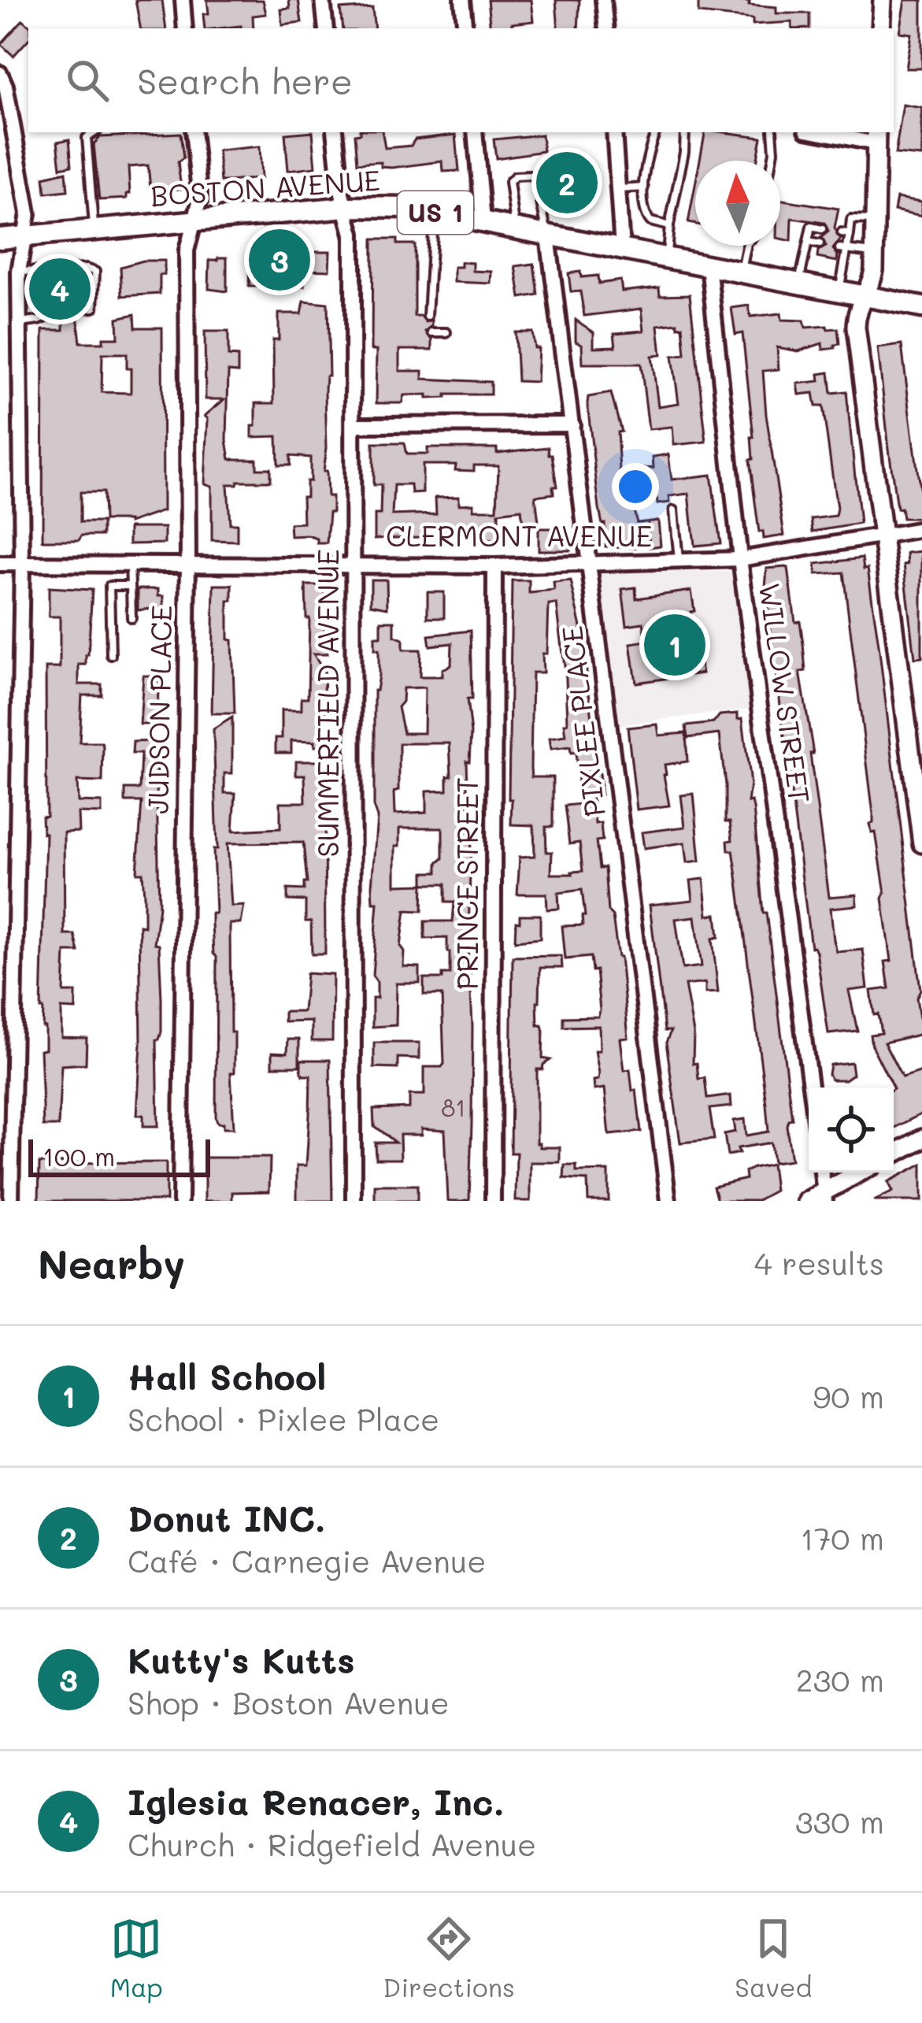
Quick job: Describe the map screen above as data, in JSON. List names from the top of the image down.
{
  "streets": {
    "main road": ["BOSTON AVENUE", "US 1"],
    "street": [
      "CLERMONT AVENUE",
      "WILLOW STREET",
      "SUMMERFIELD AVENUE",
      "JUDSON PLACE",
      "PIXLEE PLACE",
      "PRINCE STREET"
    ]
  },
  "crossings": [
    ["BOSTON AVENUE", "WILLOW STREET"],
    ["BOSTON AVENUE", "SUMMERFIELD AVENUE"],
    ["BOSTON AVENUE", "JUDSON PLACE"],
    ["BOSTON AVENUE", "PIXLEE PLACE"],
    ["CLERMONT AVENUE", "WILLOW STREET"],
    ["CLERMONT AVENUE", "SUMMERFIELD AVENUE"],
    ["CLERMONT AVENUE", "JUDSON PLACE"],
    ["CLERMONT AVENUE", "PIXLEE PLACE"],
    ["CLERMONT AVENUE", "PRINCE STREET"]
  ],
  "house_numbers": ["81"],
  "scale_bar": "100 m",
  "north": "top",
  "page": {
    "search": "Search here",
    "pins": [
      "2",
      "3",
      "4",
      "1"
    ],
    "scale": "100 m",
    "heading": ["Nearby", "4 results"],
    "list": [
      {
        "mark": "1",
        "name": "Hall School",
        "note": "School · Pixlee Place",
        "value": "90 m"
      },
      {
        "mark": "2",
        "name": "Donut INC.",
        "note": "Café · Carnegie Avenue",
        "value": "170 m"
      },
      {
        "mark": "3",
        "name": "Kutty's Kutts",
        "note": "Shop · Boston Avenue",
        "value": "230 m"
      },
      {
        "mark": "4",
        "name": "Iglesia Renacer, Inc.",
        "note": "Church · Ridgefield Avenue",
        "value": "330 m"
      }
    ],
    "nav": ["Map", "Directions", "Saved"]
  }
}
